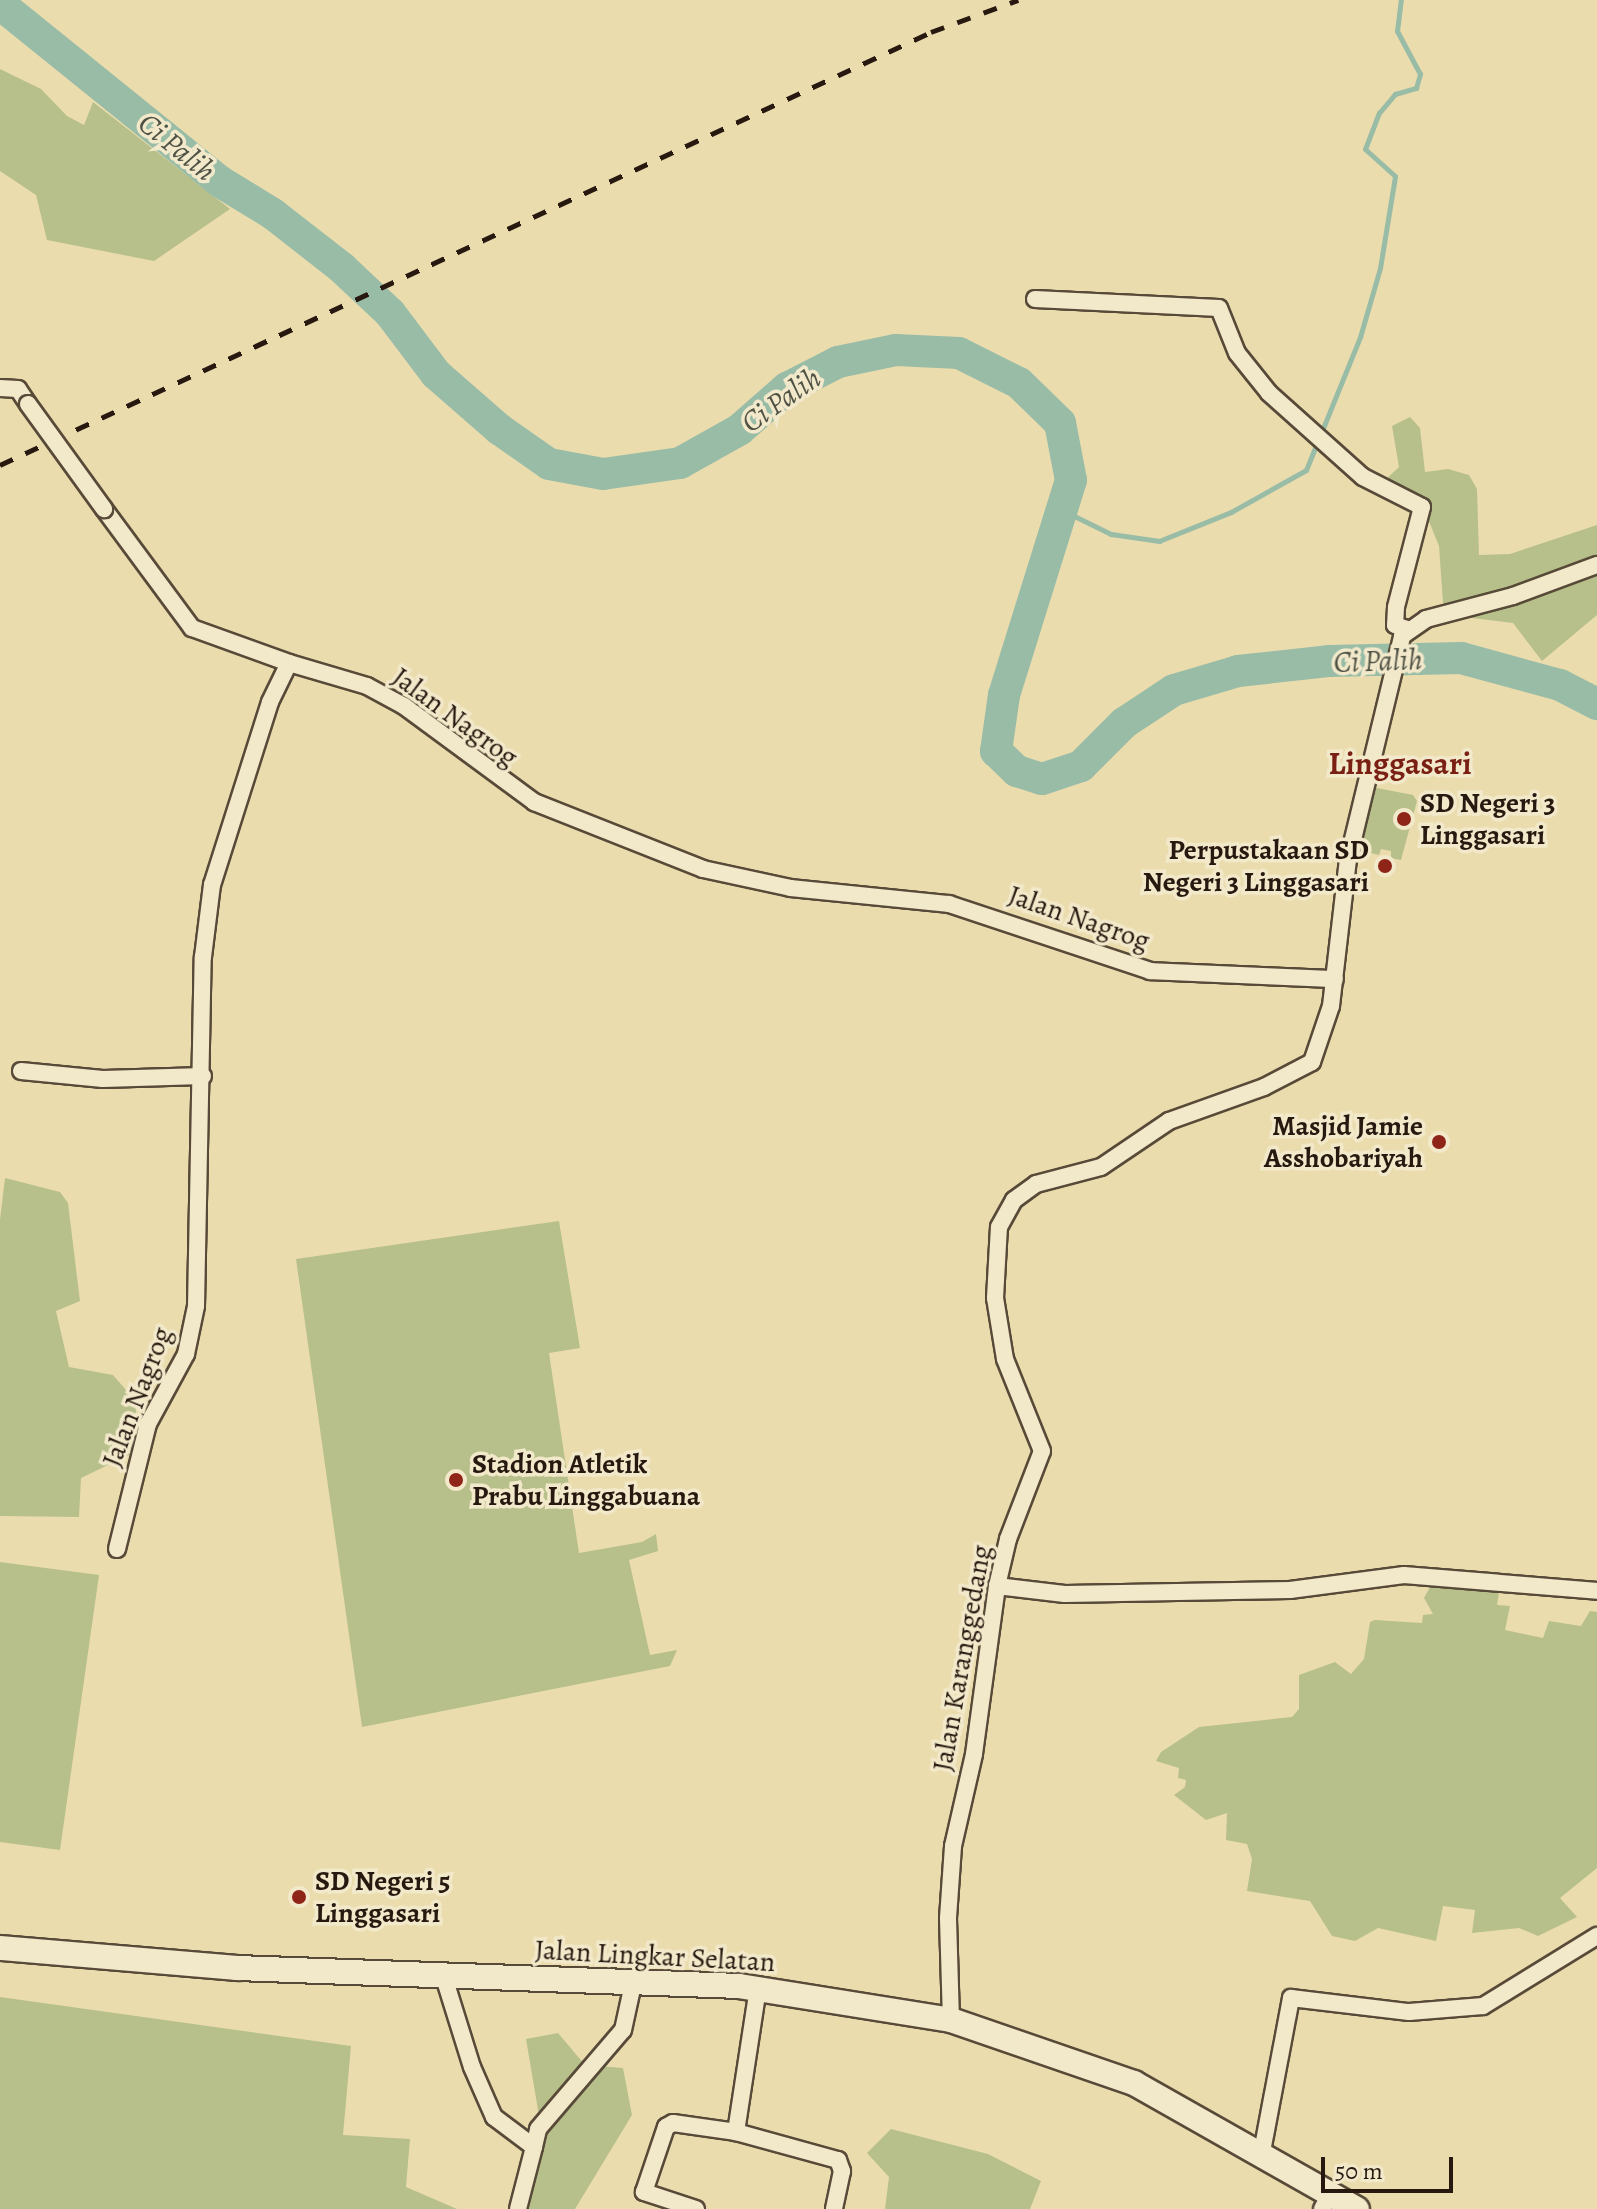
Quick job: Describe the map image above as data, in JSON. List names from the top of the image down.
{
  "streets": {
    "street": ["Jalan Nagrog", "Jalan Karanggedang", "Jalan Lingkar Selatan"]
  },
  "crossings": [
    ["Jalan Nagrog", "Jalan Karanggedang"],
    ["Jalan Karanggedang", "Jalan Lingkar Selatan"]
  ],
  "districts": ["Linggasari"],
  "water": ["Ci Palih"],
  "places": [
    "SD Negeri 3 Linggasari",
    "Perpustakaan SD Negeri 3 Linggasari",
    "Masjid Jamie Asshobariyah",
    "Stadion Atletik Prabu Linggabuana",
    "SD Negeri 5 Linggasari"
  ],
  "scale_bar": "50 m"
}
